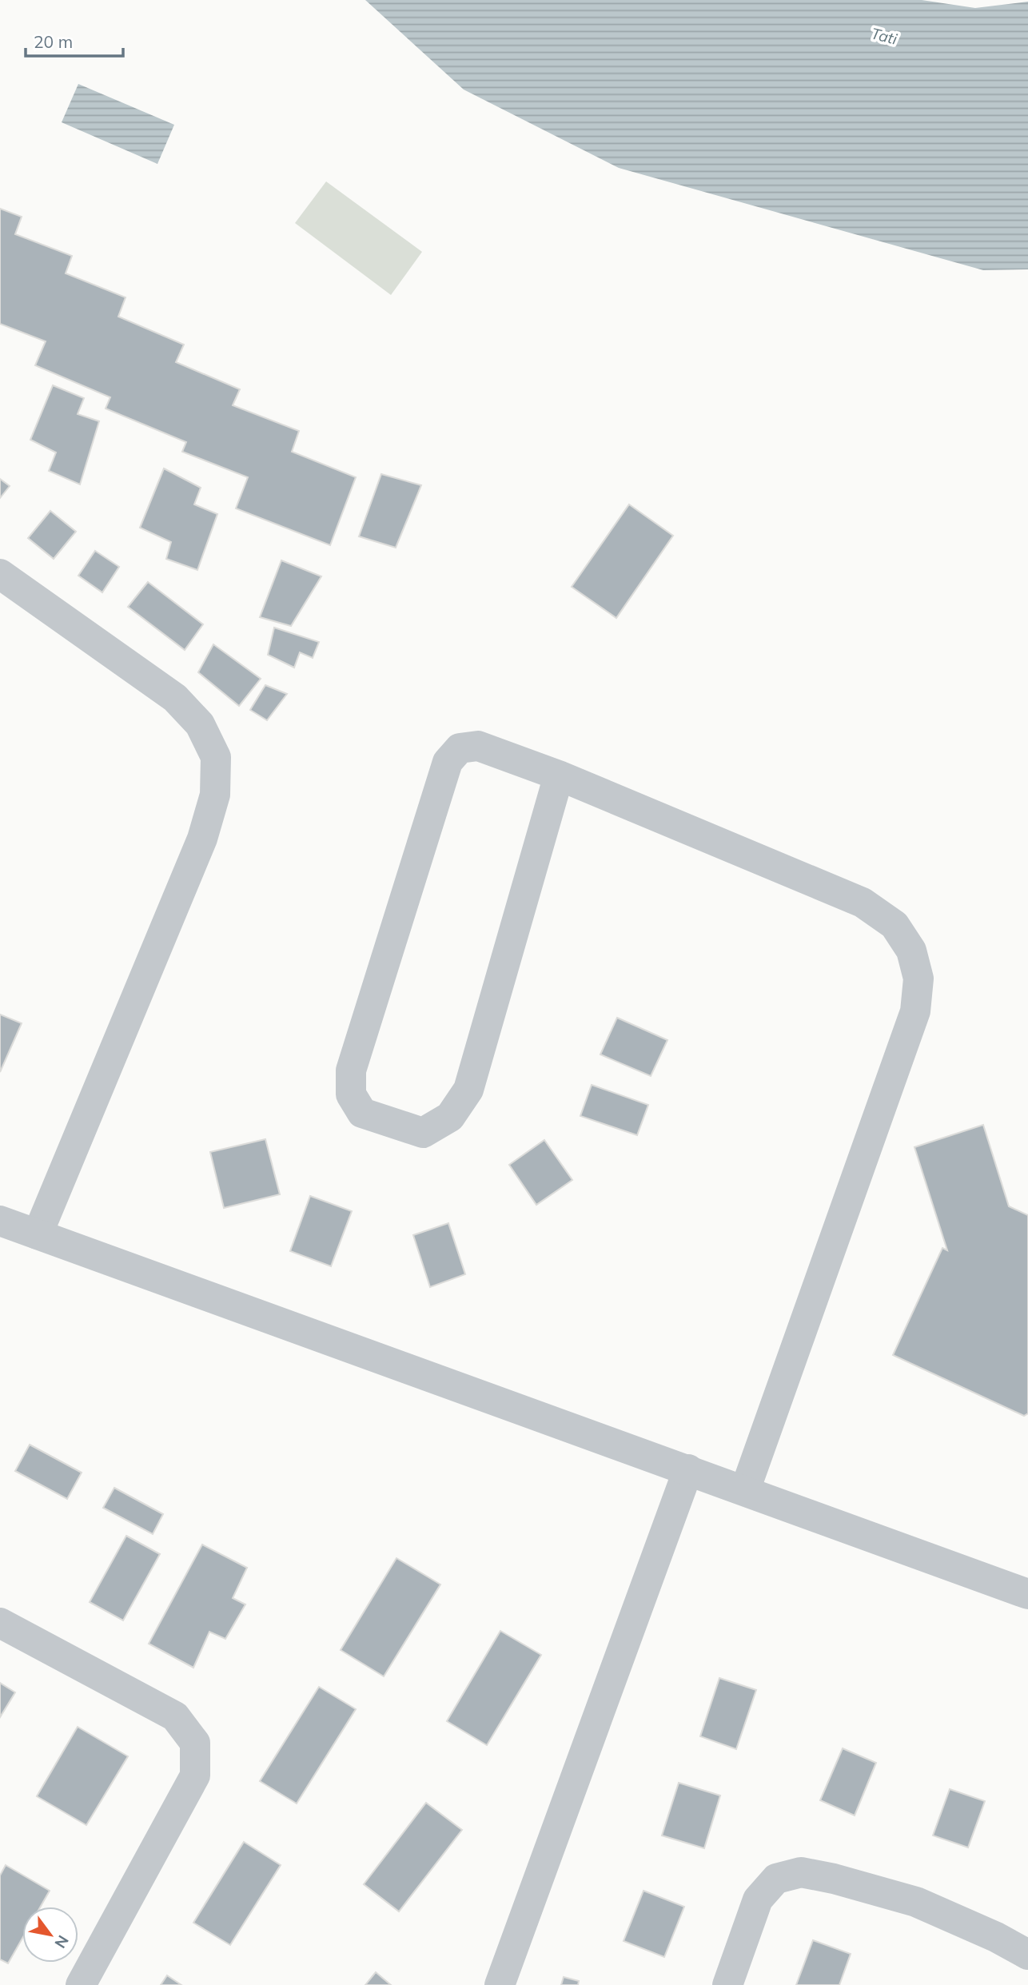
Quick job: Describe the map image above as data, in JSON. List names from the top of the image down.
{
  "water": ["Tati"],
  "scale_bar": "20 m",
  "north": "bottom right"
}
